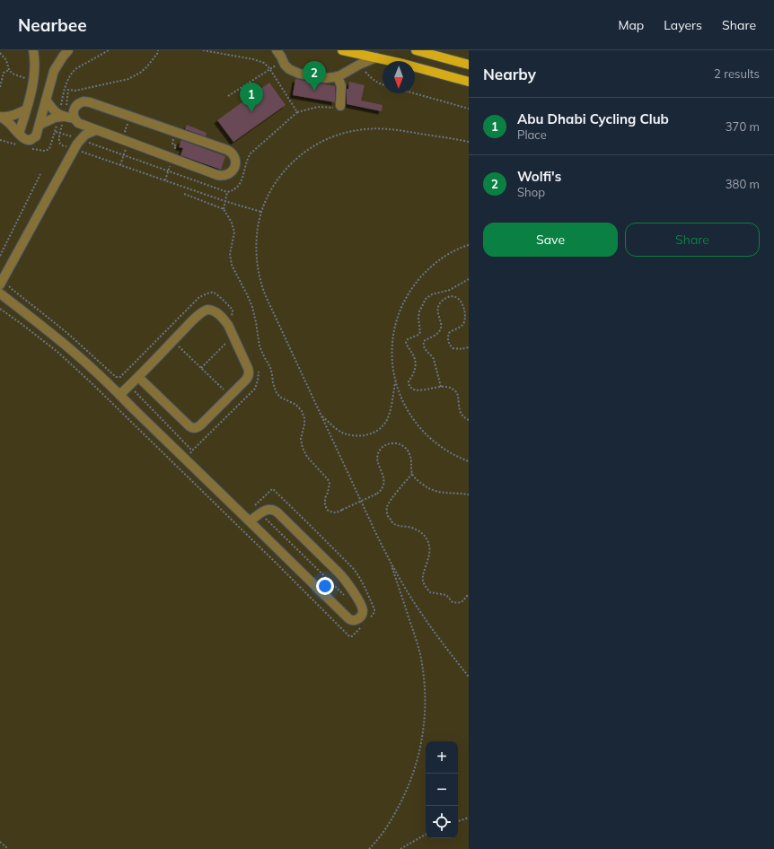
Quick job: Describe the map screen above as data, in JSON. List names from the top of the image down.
{
  "north": "bottom",
  "page": {
    "header": "Nearbee",
    "nav": ["Map", "Layers", "Share"],
    "heading": ["Nearby", "2 results"],
    "pins": ["2", "1"],
    "list": [
      {
        "mark": "1",
        "name": "Abu Dhabi Cycling Club",
        "note": "Place",
        "value": "370 m"
      },
      {
        "mark": "2",
        "name": "Wolfi's",
        "note": "Shop",
        "value": "380 m"
      }
    ],
    "buttons": ["Save", "Share"],
    "map_buttons": ["+", "−"]
  }
}
